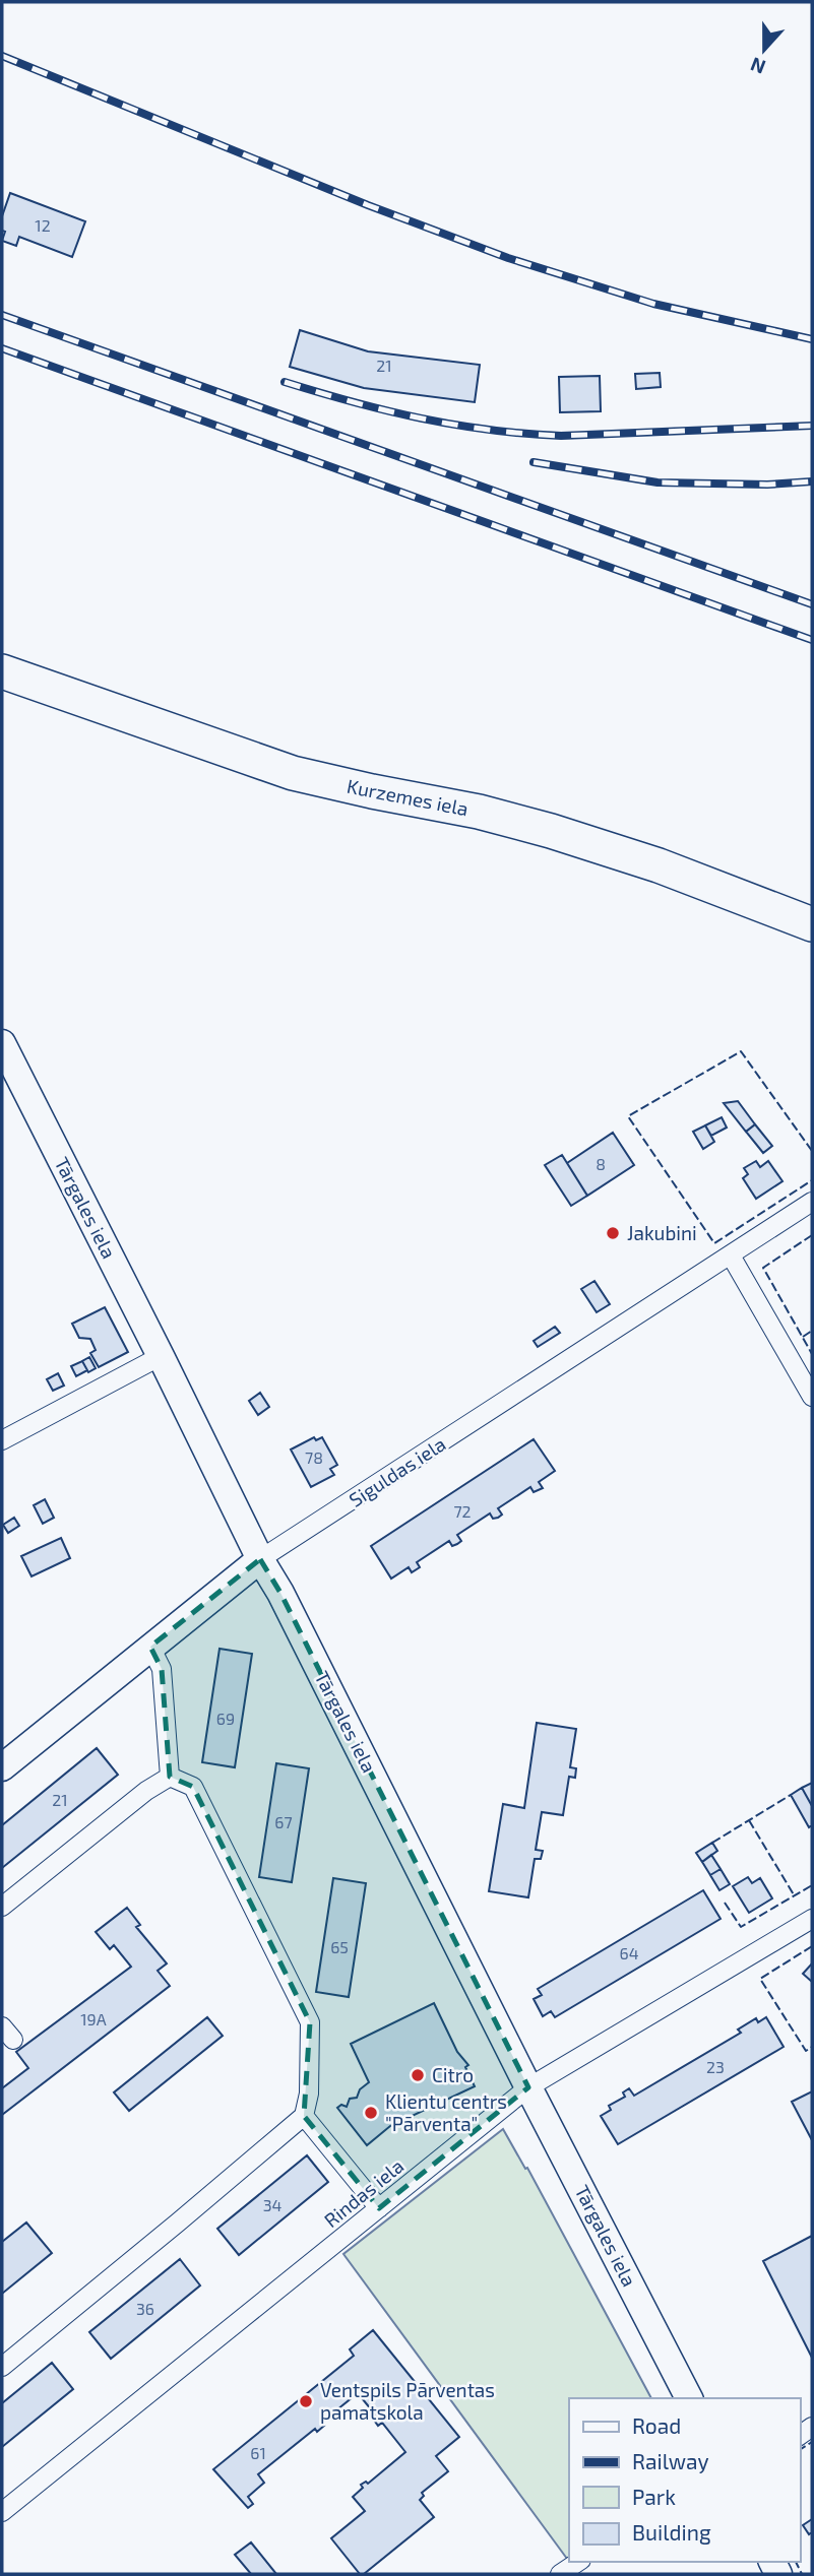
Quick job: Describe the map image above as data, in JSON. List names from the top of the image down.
{
  "streets": {
    "highway": ["Kurzemes iela"],
    "street": ["Tārgales iela", "Siguldas iela", "Rindas iela"]
  },
  "crossings": [
    ["Tārgales iela", "Siguldas iela"],
    ["Tārgales iela", "Rindas iela"]
  ],
  "places": [
    "Jakubini",
    "Citro",
    "Klientu centrs \"Pārventa\"",
    "Ventspils Pārventas pamatskola"
  ],
  "house_numbers": [
    "12",
    "21",
    "8",
    "78",
    "72",
    "69",
    "21",
    "67",
    "65",
    "64",
    "19A",
    "23",
    "34",
    "36",
    "61"
  ],
  "legend": [
    "Road",
    "Railway",
    "Park",
    "Building"
  ],
  "north": "bottom"
}
